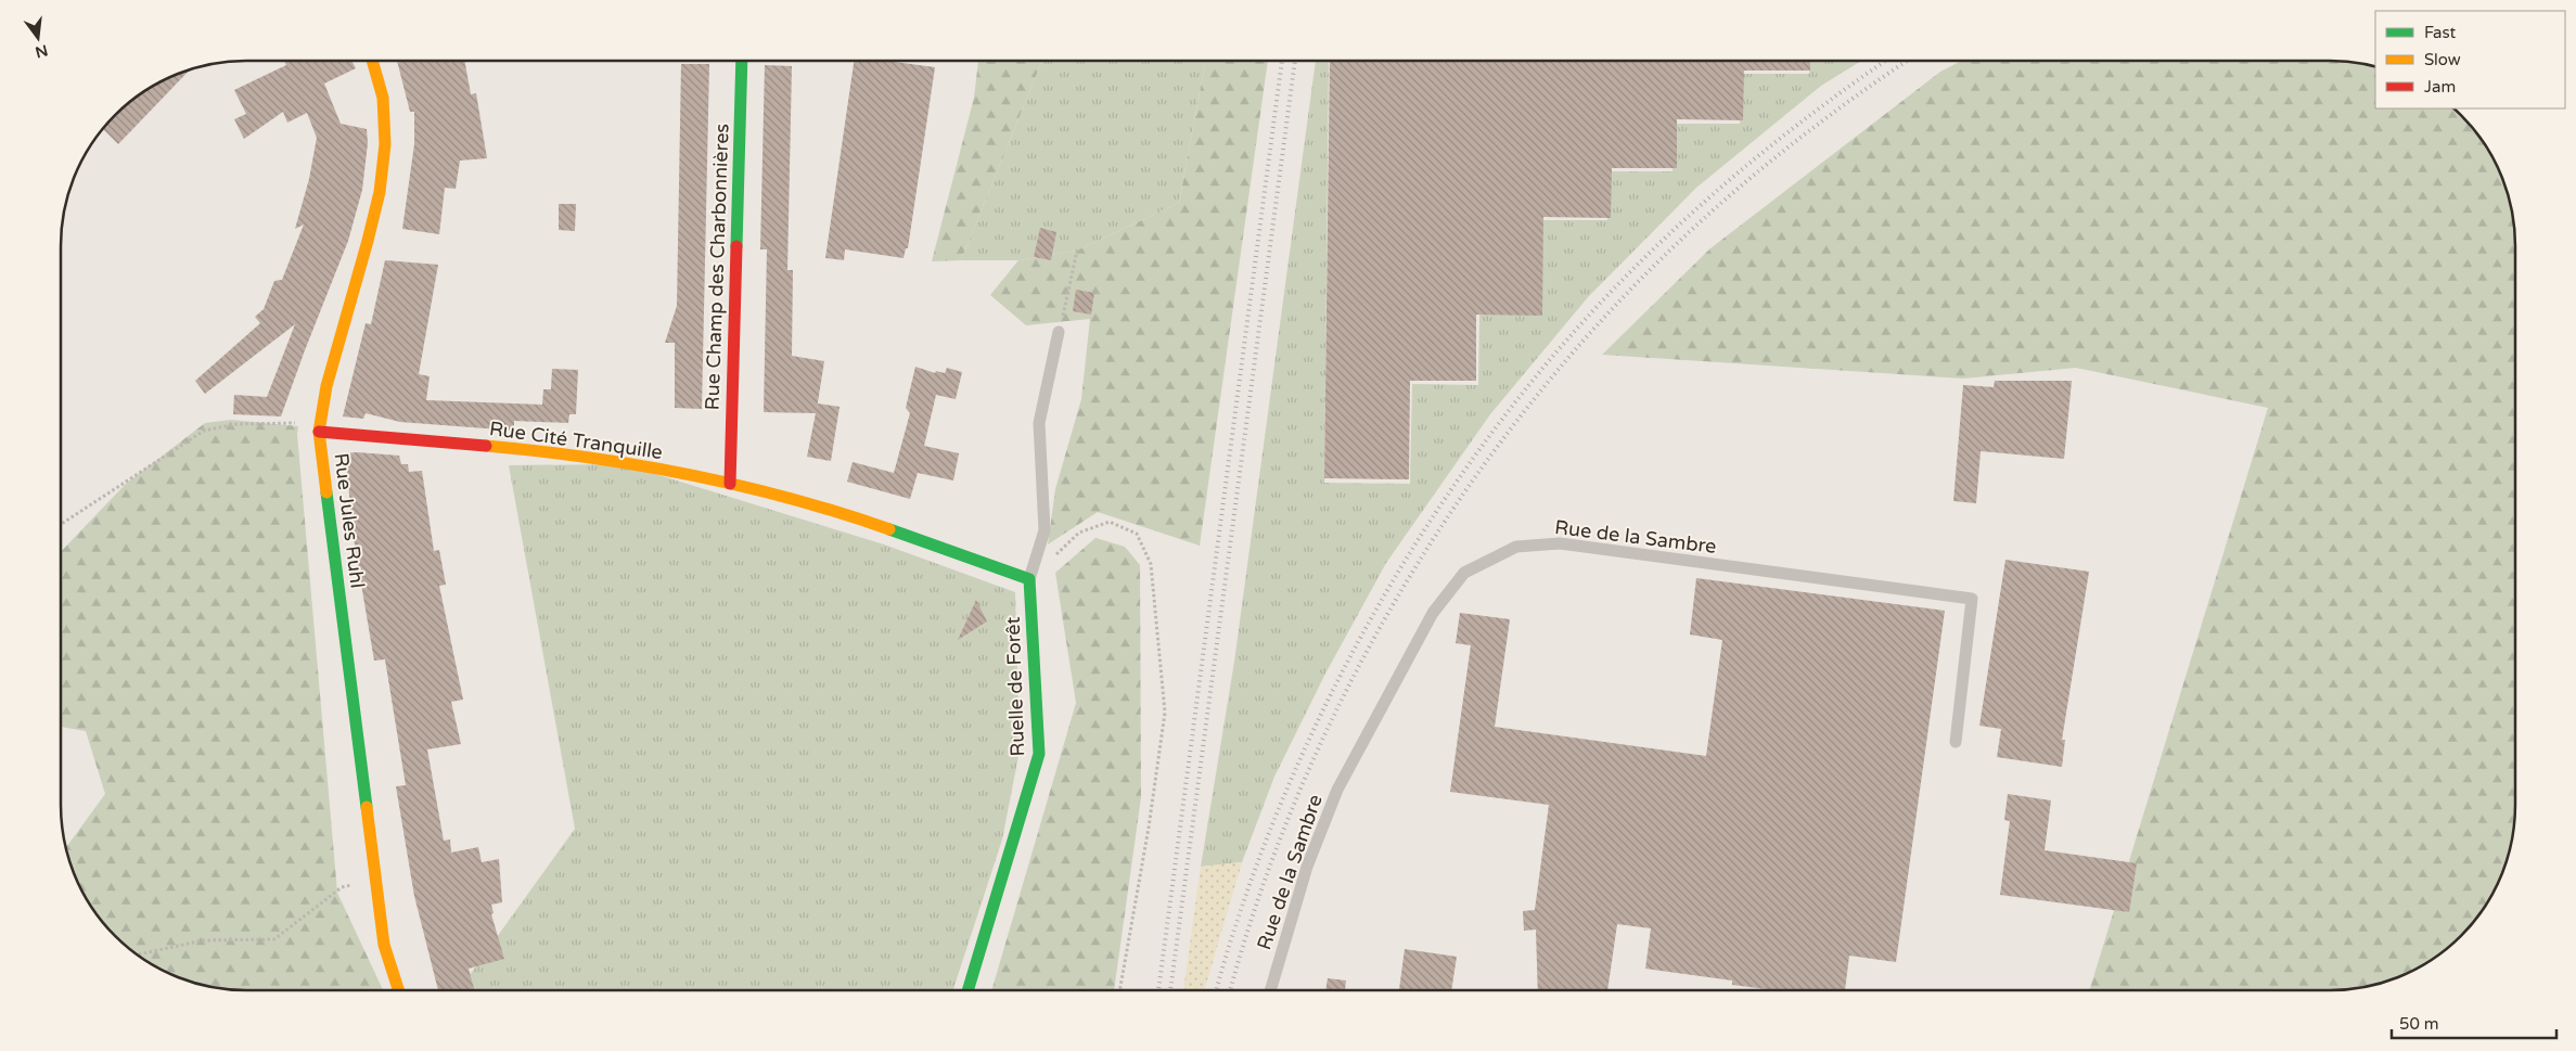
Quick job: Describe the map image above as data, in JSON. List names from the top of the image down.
{
  "streets": {
    "street": [
      "Rue Champ des Charbonnières",
      "Rue Cité Tranquille",
      "Rue Jules Ruhl",
      "Ruelle de Forêt"
    ],
    "lane": ["Rue de la Sambre"]
  },
  "crossings": [
    ["Rue Champ des Charbonnières", "Rue Cité Tranquille"],
    ["Rue Cité Tranquille", "Rue Jules Ruhl"],
    ["Rue Cité Tranquille", "Ruelle de Forêt"]
  ],
  "legend": ["Fast", "Slow", "Jam"],
  "scale_bar": "50 m",
  "north": "bottom"
}
